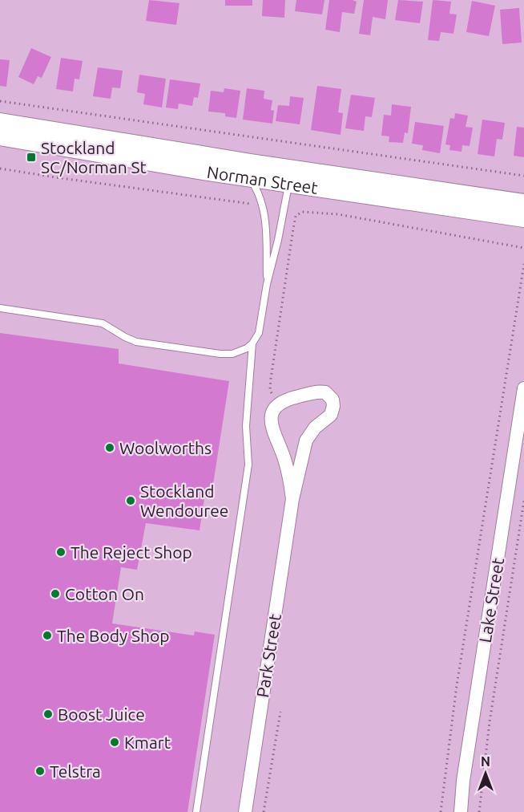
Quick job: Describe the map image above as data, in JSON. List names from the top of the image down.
{
  "streets": {
    "main road": ["Norman Street"],
    "street": ["Lake Street", "Park Street"]
  },
  "places": {
    "transit": ["Stockland SC/Norman St"],
    "other": [
      "Woolworths",
      "Stockland Wendouree",
      "The Reject Shop",
      "Cotton On",
      "The Body Shop",
      "Boost Juice",
      "Kmart",
      "Telstra"
    ]
  },
  "north": "top"
}
